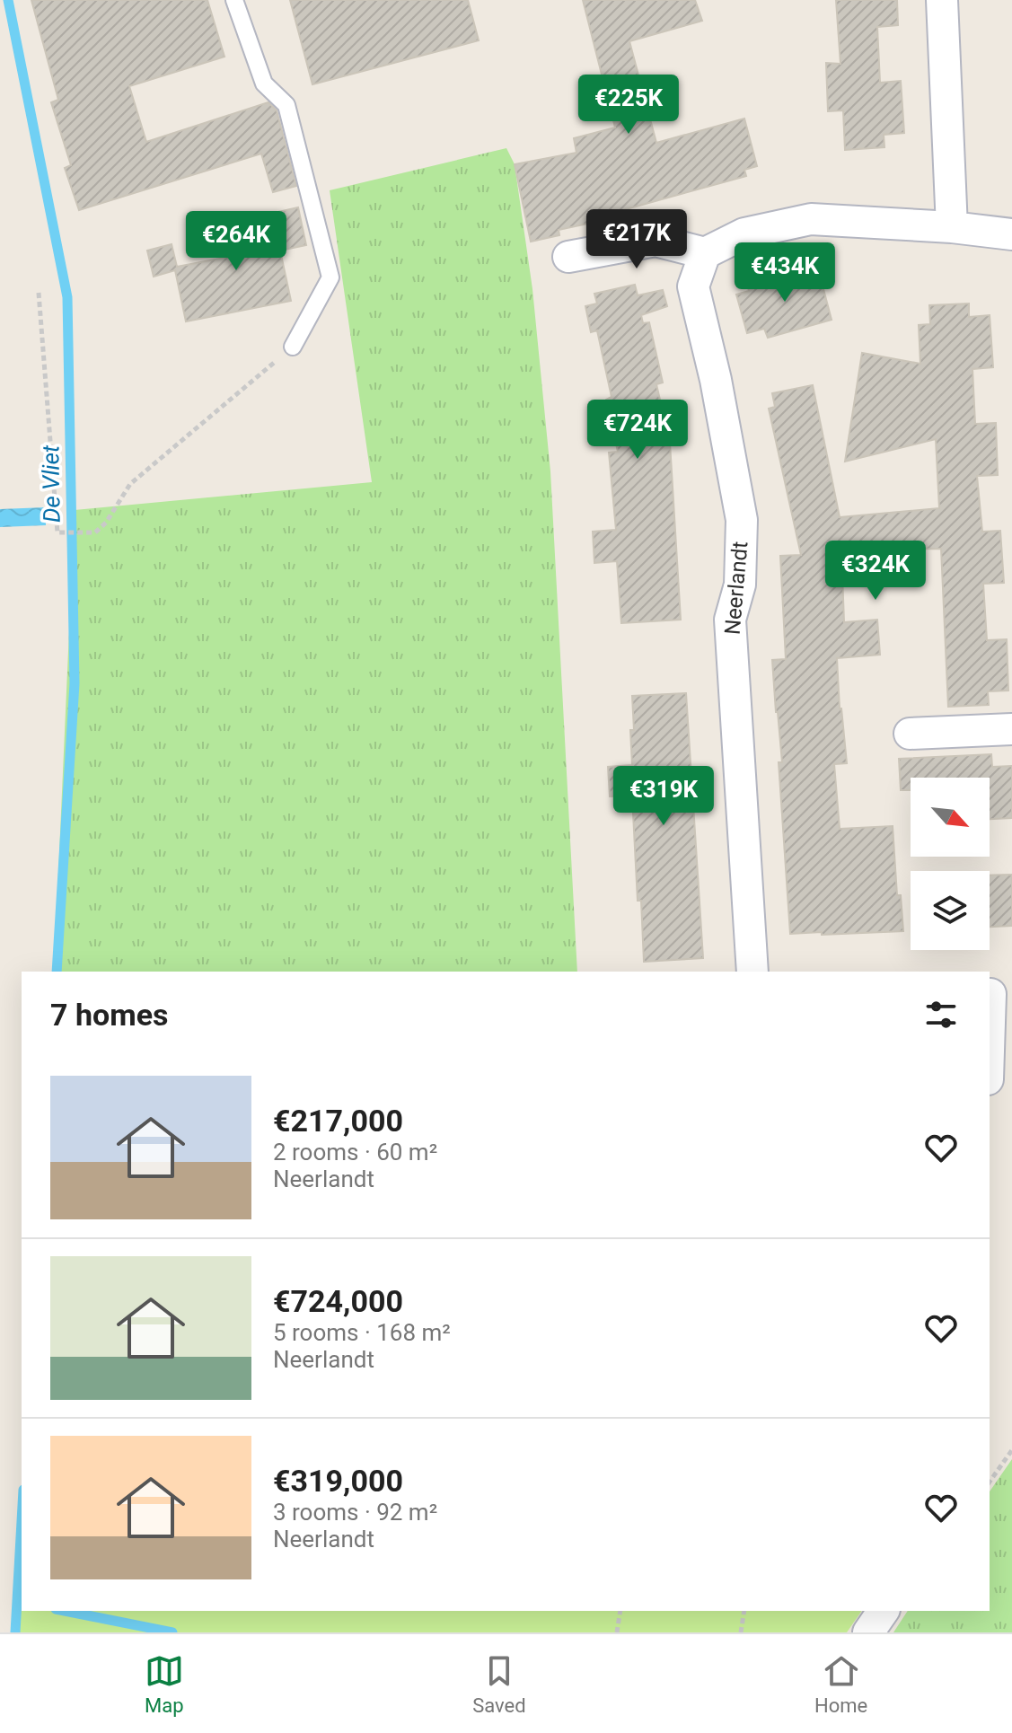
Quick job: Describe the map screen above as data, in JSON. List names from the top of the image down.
{
  "streets": {
    "street": ["Neerlandt"]
  },
  "water": ["De Vliet"],
  "north": "bottom right",
  "page": {
    "price": [
      "€225K",
      "€217K",
      "€264K",
      "€434K",
      "€724K",
      "€324K",
      "€319K"
    ],
    "heading": "7 homes",
    "list": [
      {
        "name": "€217,000",
        "note": "2 rooms · 60 m² · Neerlandt"
      },
      {
        "name": "€724,000",
        "note": "5 rooms · 168 m² · Neerlandt"
      },
      {
        "name": "€319,000",
        "note": "3 rooms · 92 m² · Neerlandt"
      }
    ],
    "tabs": ["Map", "Saved", "Home"]
  }
}
